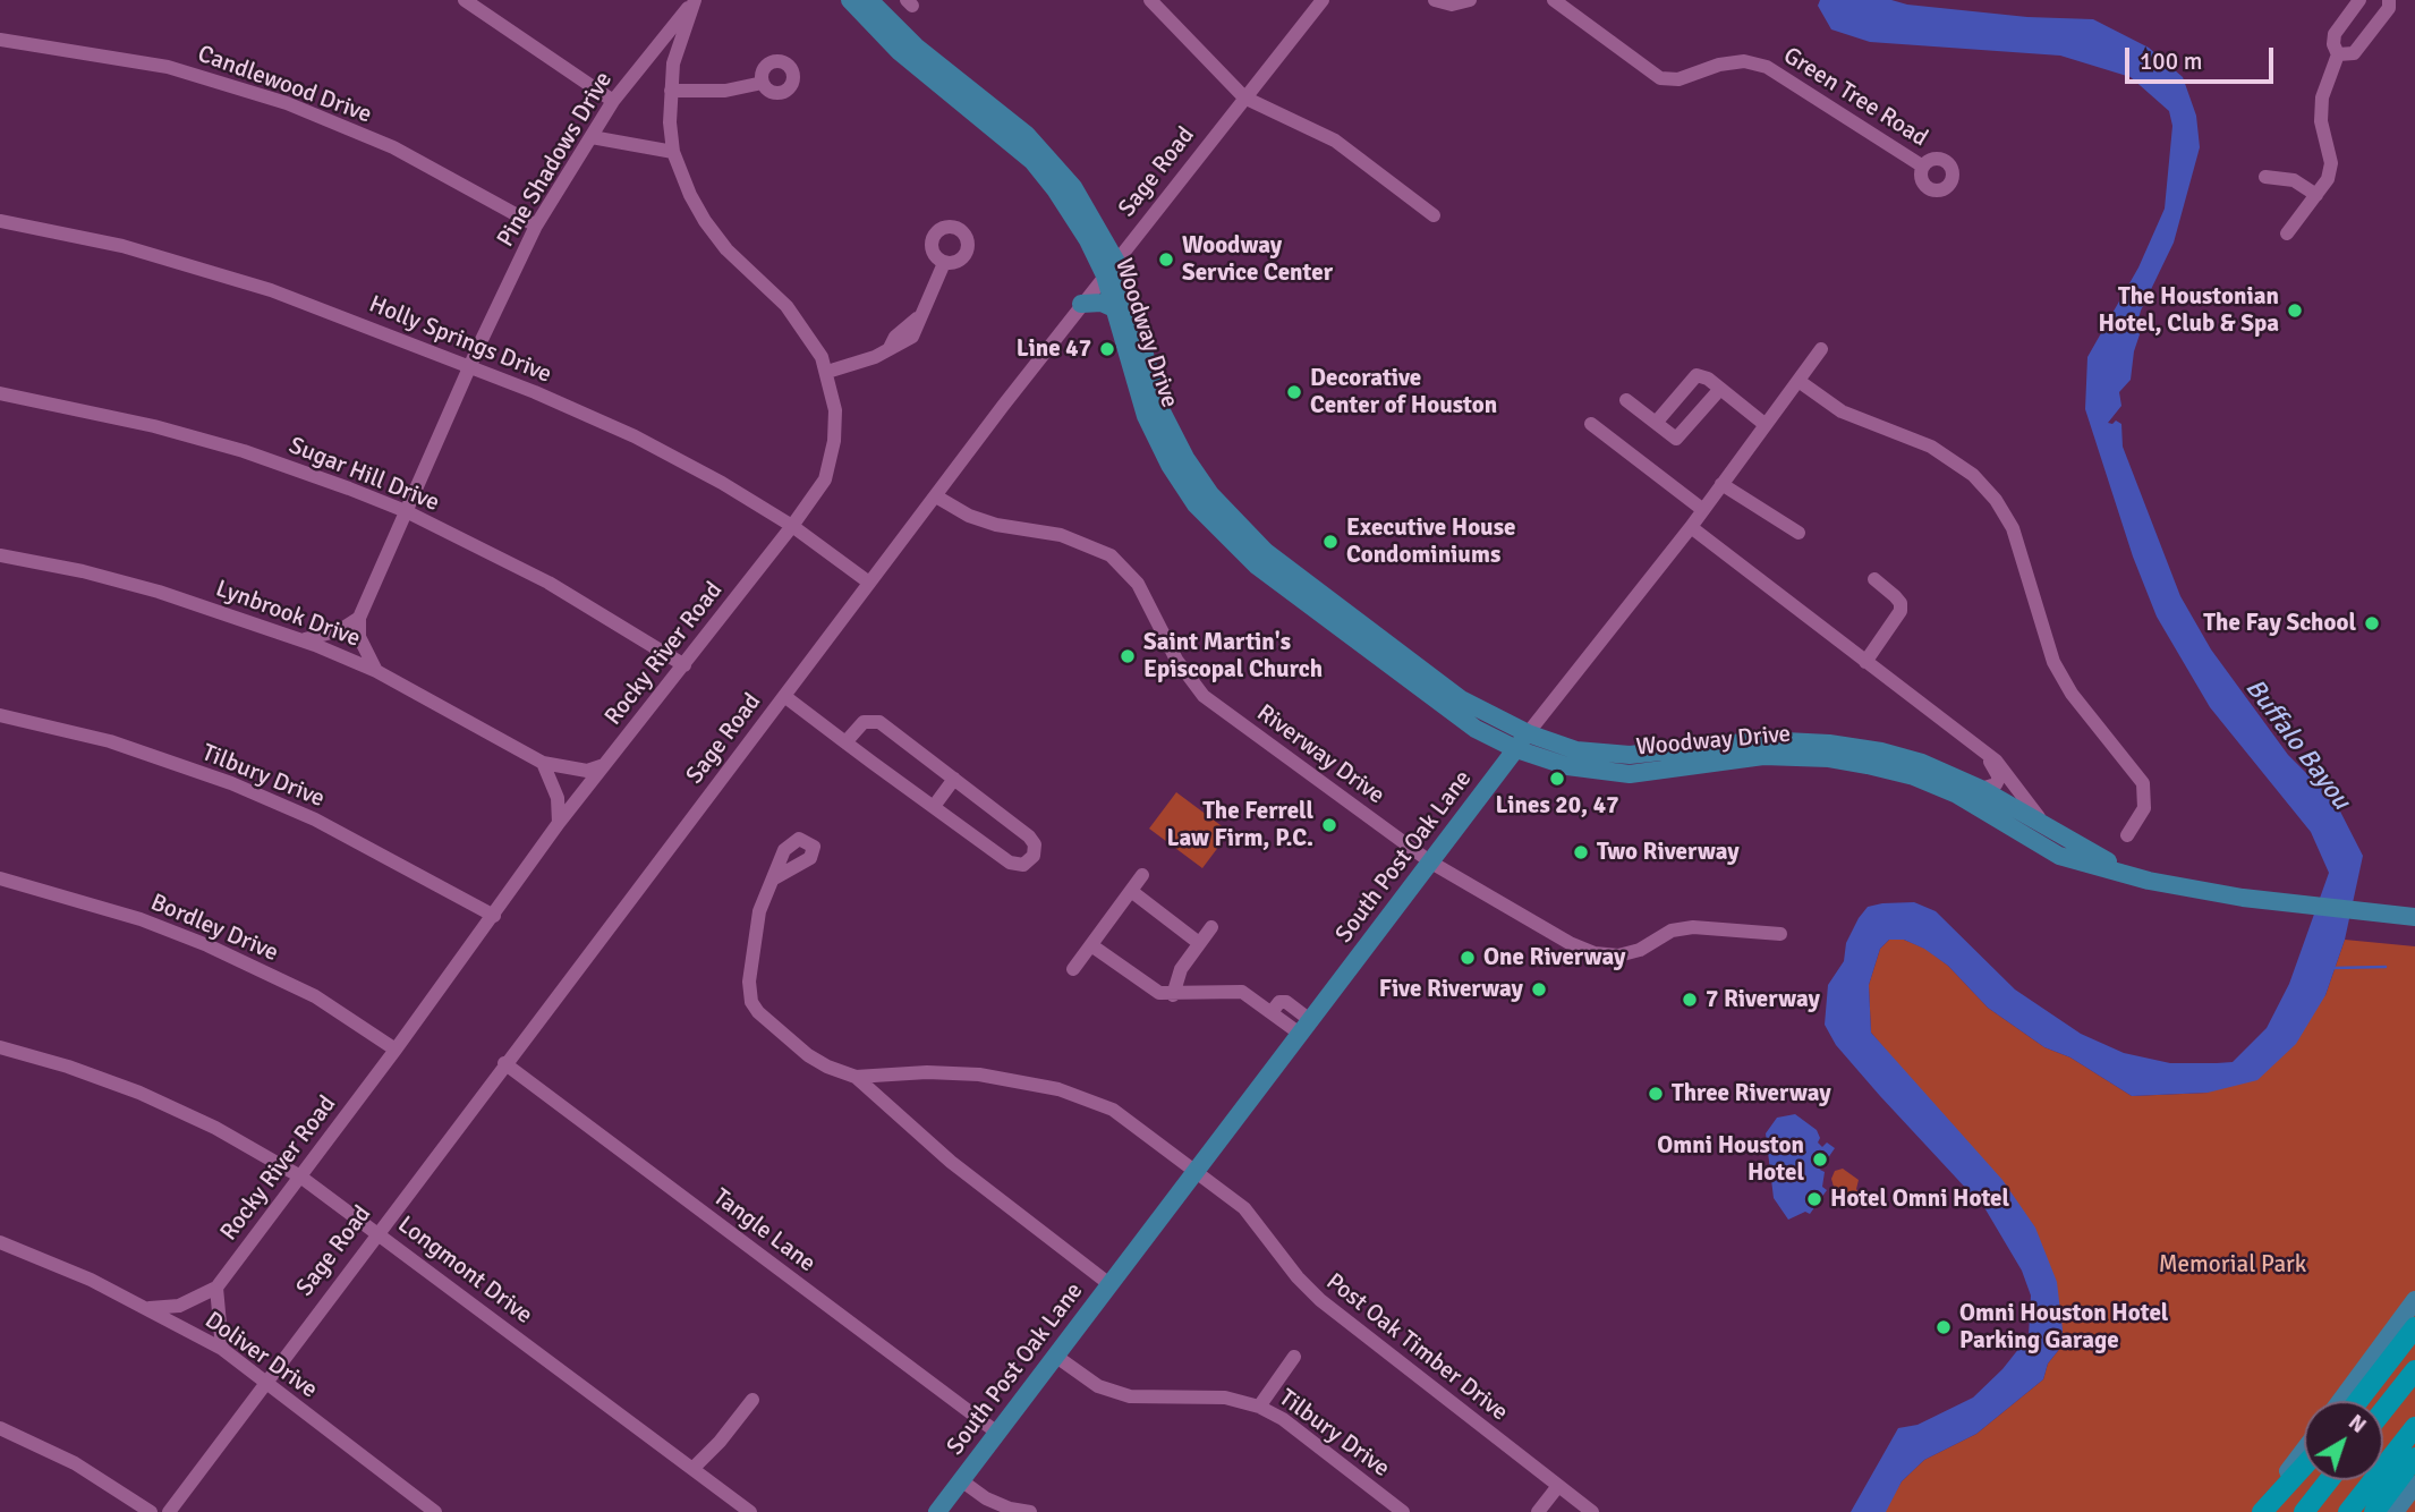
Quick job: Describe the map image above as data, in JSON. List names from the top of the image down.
{
  "streets": {
    "main road": ["Woodway Drive", "South Post Oak Lane"],
    "street": [
      "Candlewood Drive",
      "Green Tree Road",
      "Pine Shadows Drive",
      "Sage Road",
      "Holly Springs Drive",
      "Sugar Hill Drive",
      "Lynbrook Drive",
      "Rocky River Road",
      "Riverway Drive",
      "Tilbury Drive",
      "Bordley Drive",
      "Tangle Lane",
      "Longmont Drive",
      "Post Oak Timber Drive",
      "Doliver Drive"
    ]
  },
  "crossings": [
    ["Candlewood Drive", "Pine Shadows Drive"],
    ["Pine Shadows Drive", "Holly Springs Drive"],
    ["Pine Shadows Drive", "Sugar Hill Drive"],
    ["Pine Shadows Drive", "Rocky River Road"],
    ["Sage Road", "Woodway Drive"],
    ["Sage Road", "Holly Springs Drive"],
    ["Sage Road", "Riverway Drive"],
    ["Sage Road", "Tangle Lane"],
    ["Sage Road", "Longmont Drive"],
    ["Sage Road", "Doliver Drive"],
    ["Woodway Drive", "South Post Oak Lane"],
    ["Holly Springs Drive", "Rocky River Road"],
    ["Sugar Hill Drive", "Rocky River Road"],
    ["Lynbrook Drive", "Rocky River Road"],
    ["Rocky River Road", "Tilbury Drive"],
    ["Rocky River Road", "Bordley Drive"],
    ["Rocky River Road", "Longmont Drive"],
    ["Rocky River Road", "Doliver Drive"],
    ["Riverway Drive", "South Post Oak Lane"],
    ["Tilbury Drive", "South Post Oak Lane"],
    ["South Post Oak Lane", "Tangle Lane"],
    ["South Post Oak Lane", "Post Oak Timber Drive"]
  ],
  "water": ["Buffalo Bayou"],
  "parks": ["Memorial Park"],
  "places": [
    "Woodway Service Center",
    "The Houstonian Hotel, Club & Spa",
    "Line 47",
    "Decorative Center of Houston",
    "Executive House Condominiums",
    "The Fay School",
    "Saint Martin's Episcopal Church",
    "Lines 20, 47",
    "The Ferrell Law Firm, P.C.",
    "Two Riverway",
    "One Riverway",
    "Five Riverway",
    "7 Riverway",
    "Three Riverway",
    "Omni Houston Hotel",
    "Hotel Omni Hotel",
    "Omni Houston Hotel Parking Garage"
  ],
  "scale_bar": "100 m",
  "north": "top right"
}
